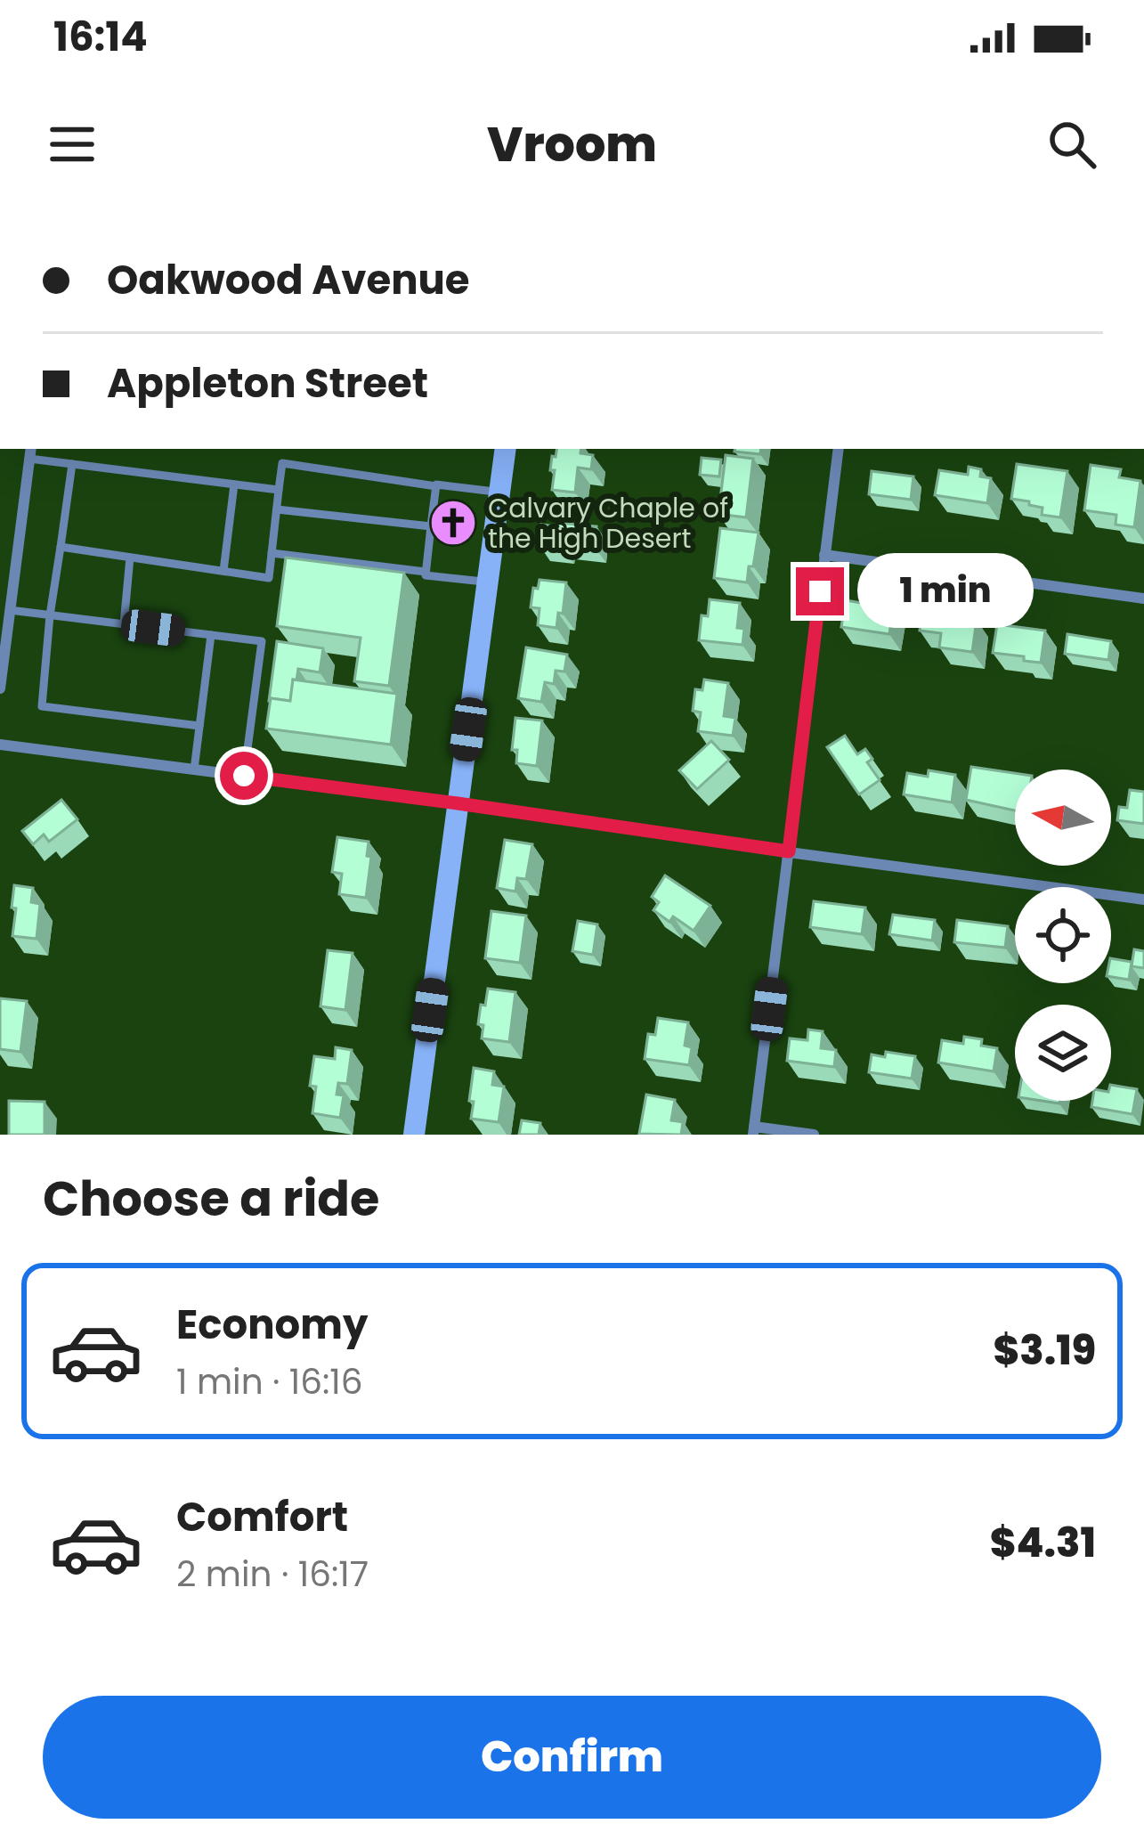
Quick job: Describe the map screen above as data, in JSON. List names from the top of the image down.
{
  "places": {
    "church": ["Calvary Chaple of the High Desert"]
  },
  "north": "left",
  "page": {
    "status": "16:14",
    "header": "Vroom",
    "banner": ["Oakwood Avenue", "Appleton Street"],
    "bubble": "1 min",
    "heading": "Choose a ride",
    "list": [
      {
        "name": "Economy",
        "note": "1 min · 16:16",
        "value": "$3.19"
      },
      {
        "name": "Comfort",
        "note": "2 min · 16:17",
        "value": "$4.31"
      }
    ],
    "buttons": "Confirm"
  }
}
